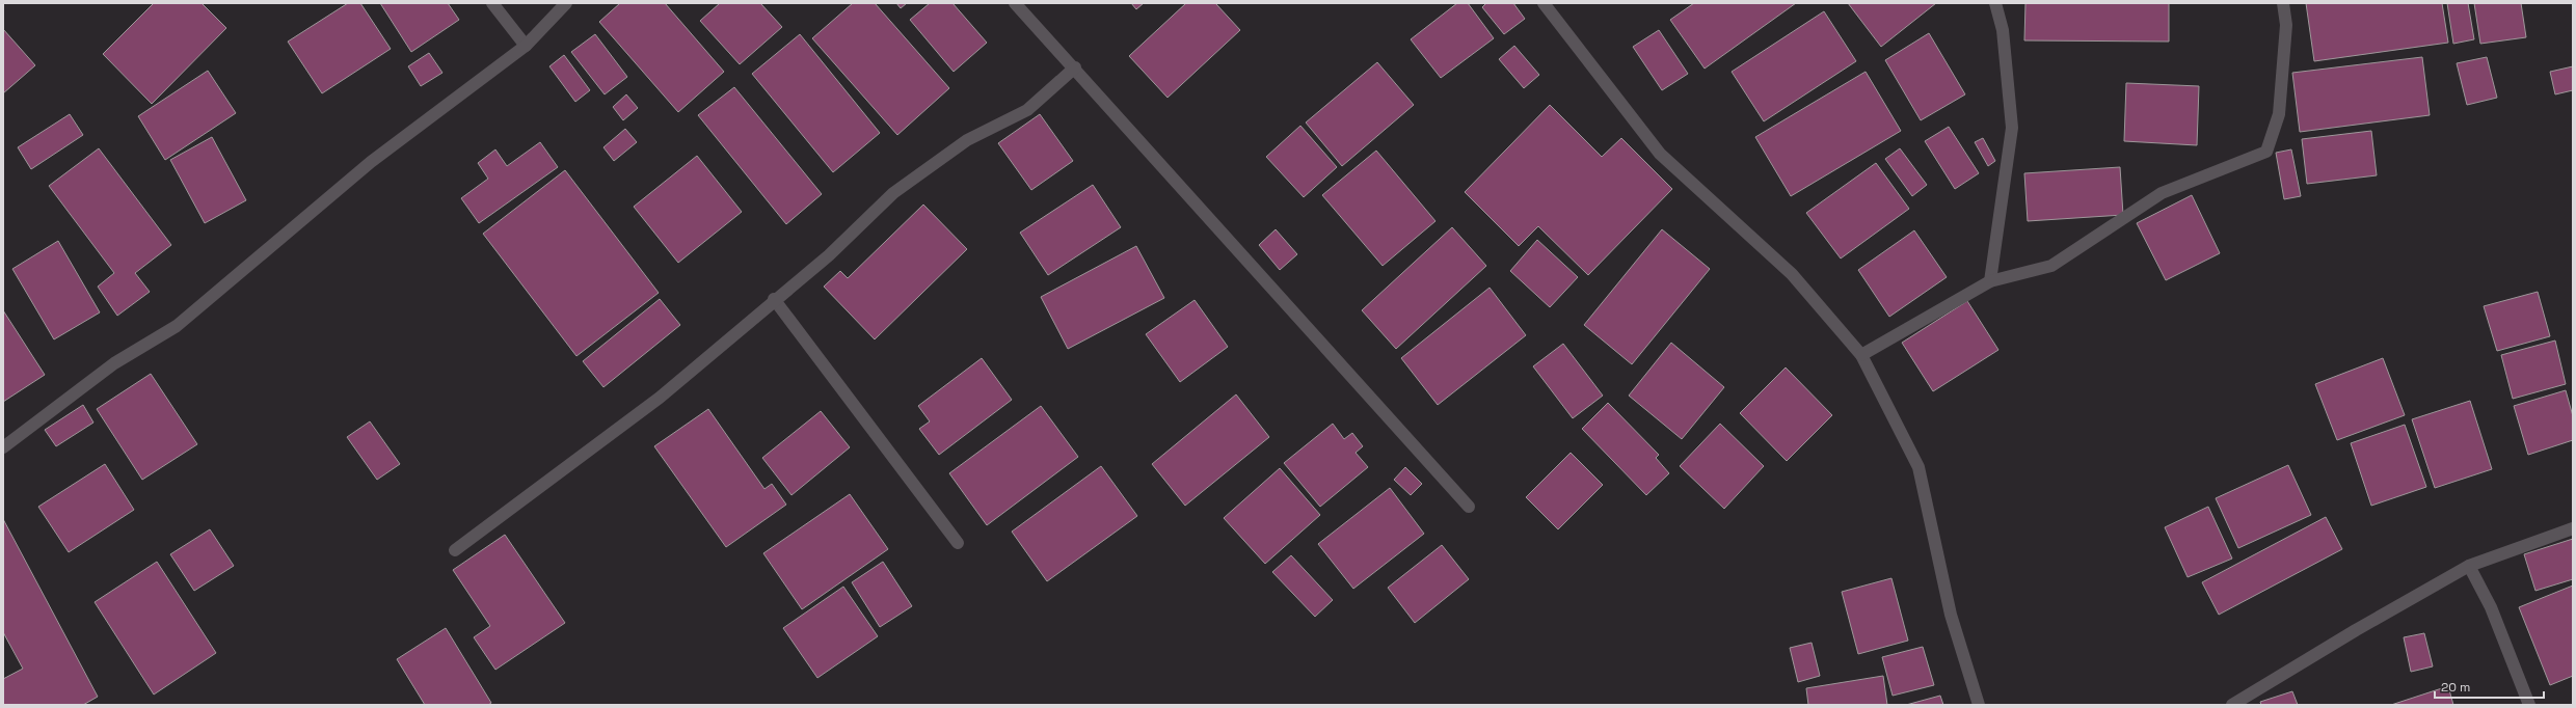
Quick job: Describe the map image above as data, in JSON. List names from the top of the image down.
{
  "scale_bar": "20 m"
}
